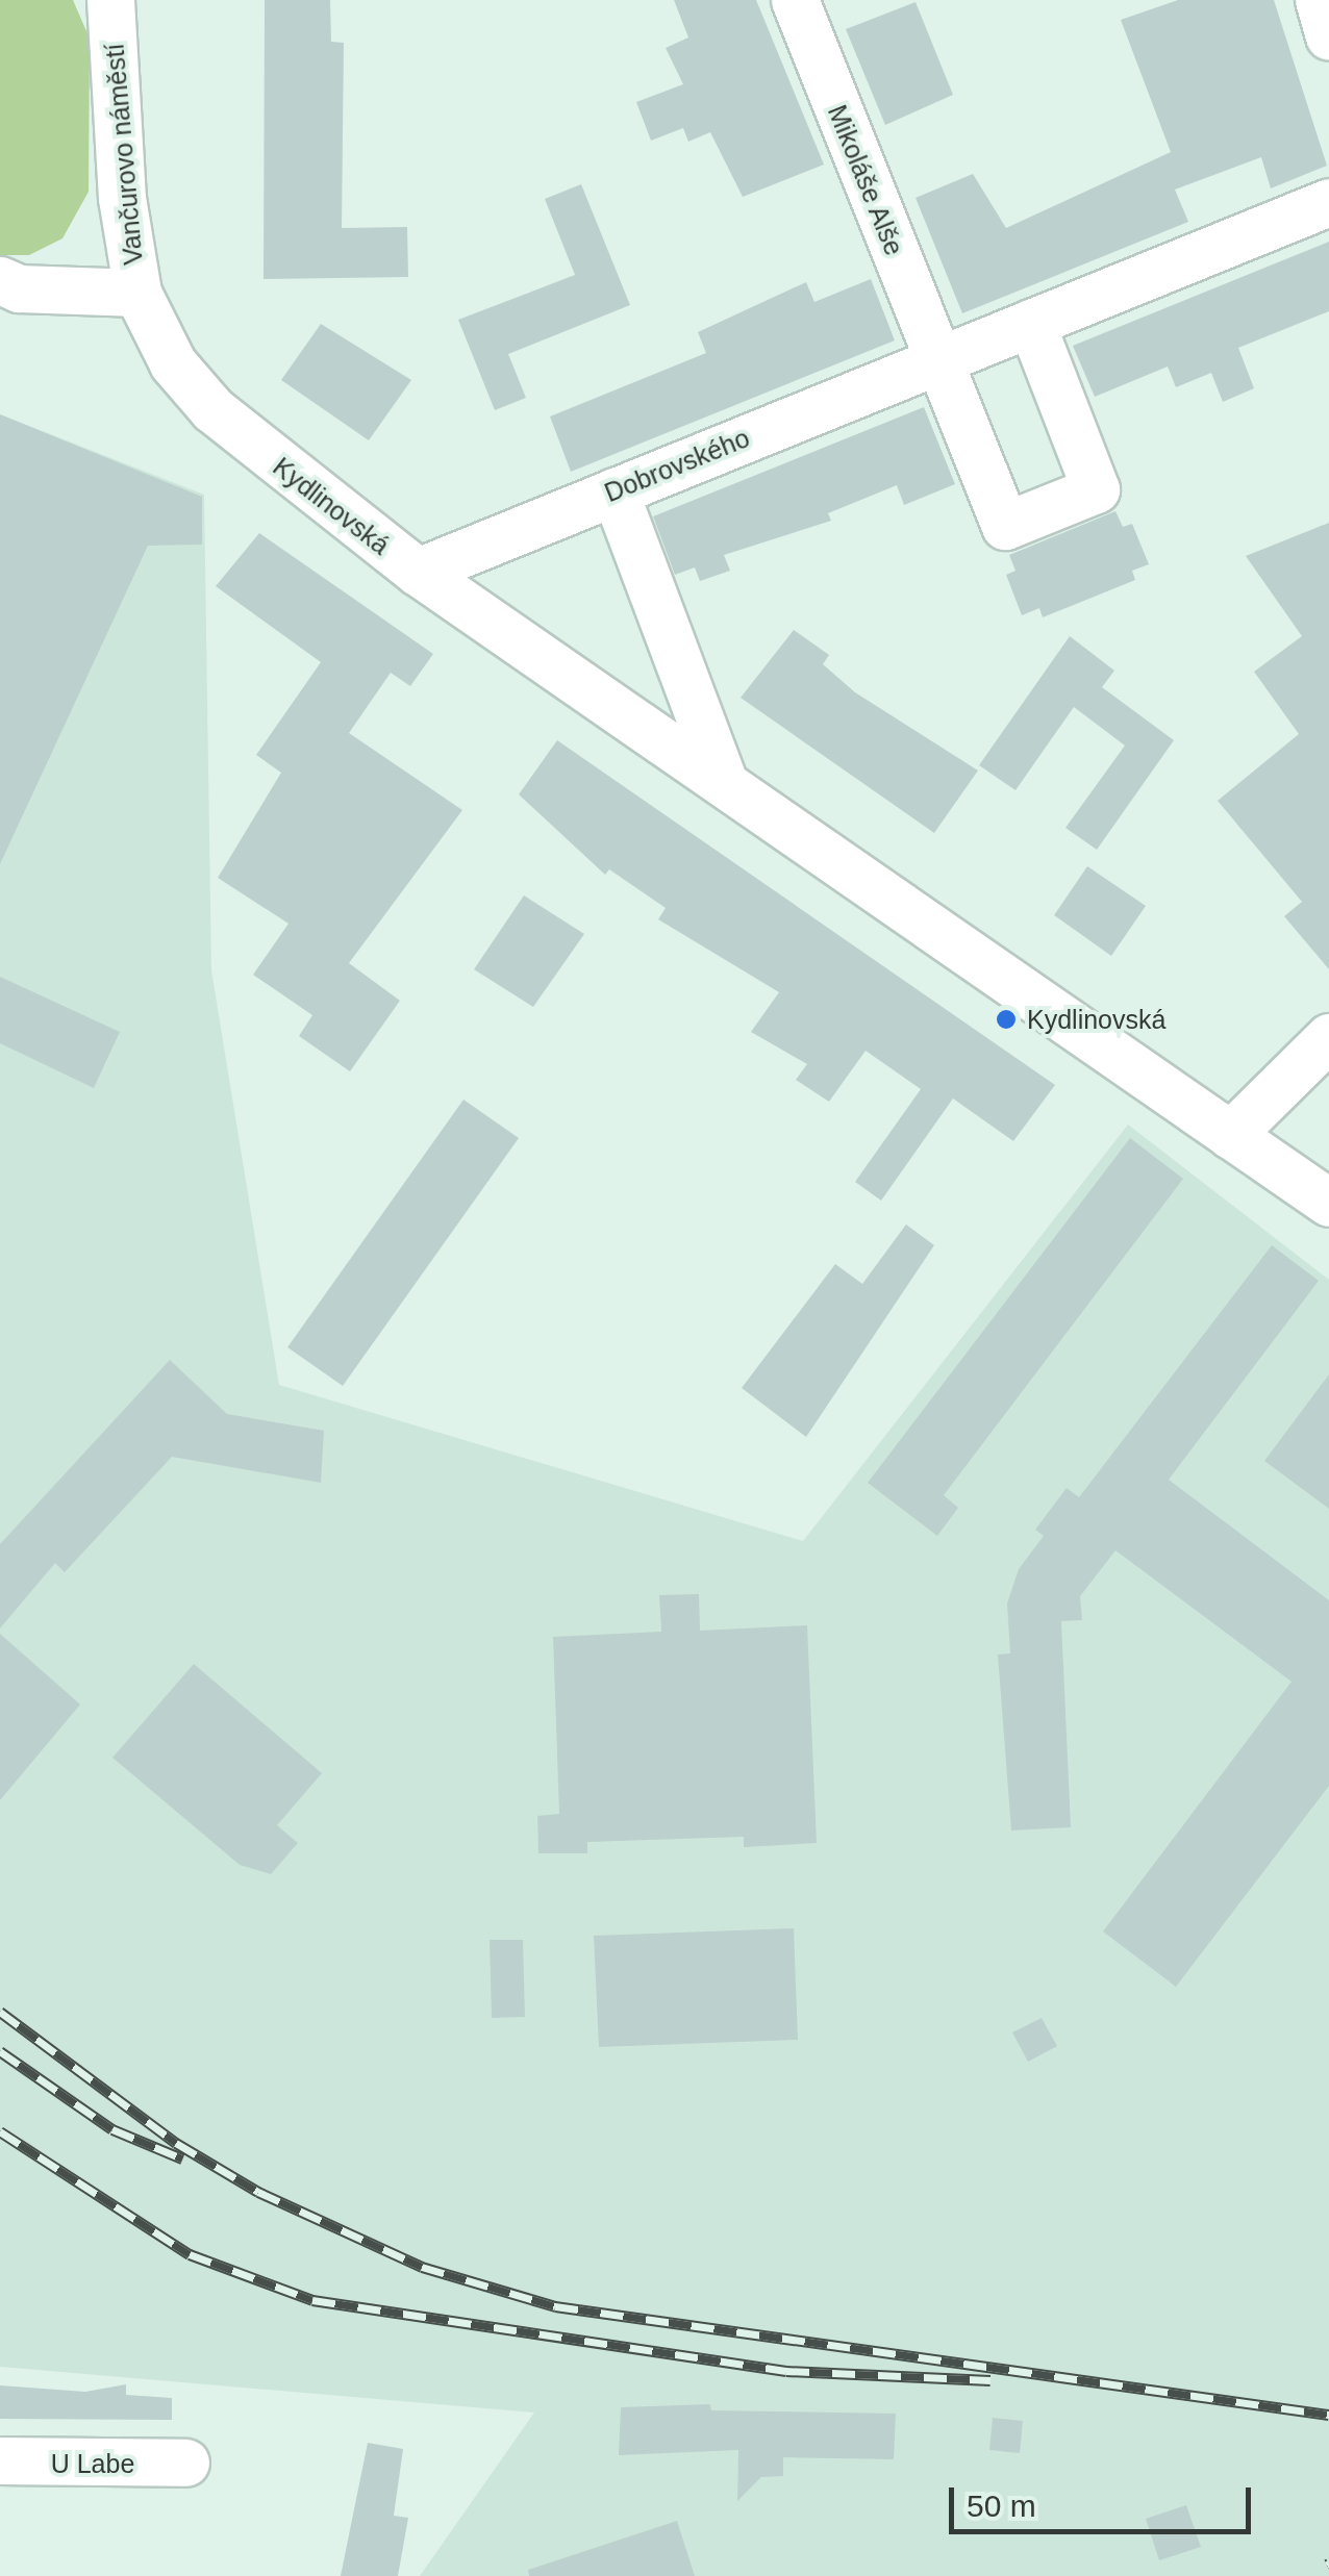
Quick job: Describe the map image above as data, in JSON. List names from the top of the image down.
{
  "streets": {
    "street": [
      "Vančurovo náměstí",
      "Mikoláše Alše",
      "Dobrovského",
      "Kydlinovská",
      "U Labe"
    ]
  },
  "crossings": [
    ["Vančurovo náměstí", "Kydlinovská"],
    ["Mikoláše Alše", "Dobrovského"],
    ["Dobrovského", "Kydlinovská"]
  ],
  "places": ["Kydlinovská"],
  "scale_bar": "50 m"
}
